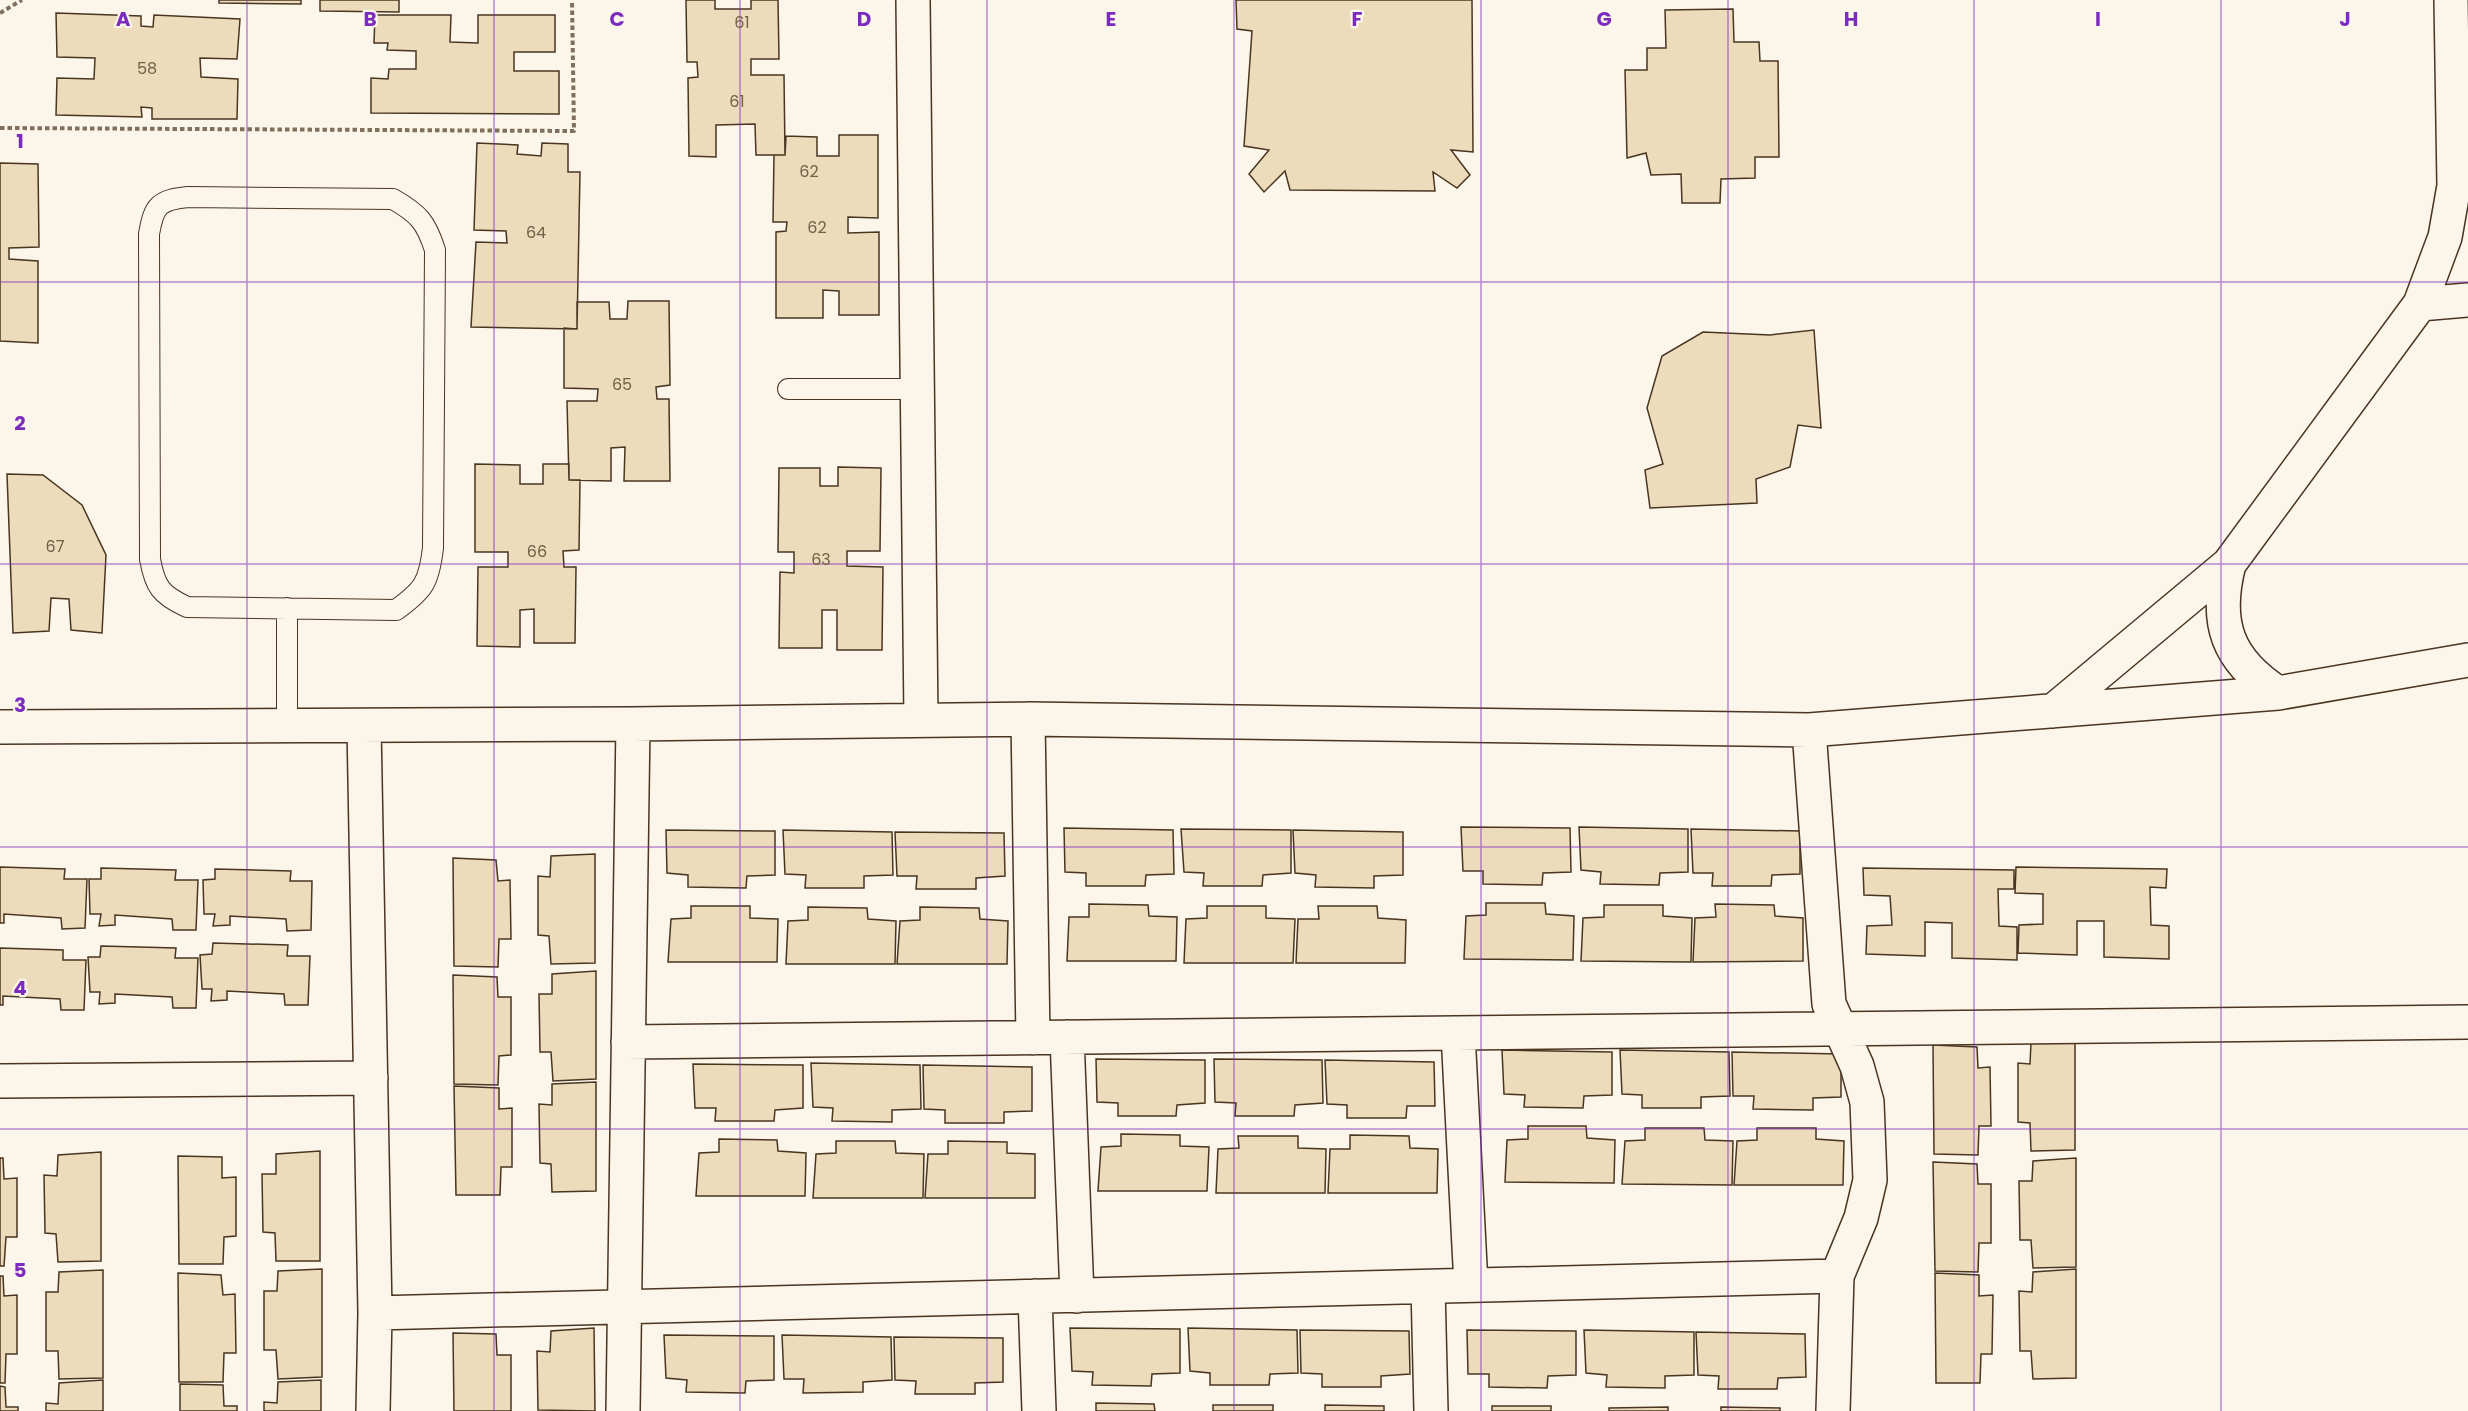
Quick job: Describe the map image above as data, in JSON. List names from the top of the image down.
{
  "house_numbers": [
    "61",
    "58",
    "61",
    "62",
    "62",
    "64",
    "65",
    "67",
    "66",
    "63"
  ],
  "grid": {
    "columns": [
      "A",
      "B",
      "C",
      "D",
      "E",
      "F",
      "G",
      "H",
      "I",
      "J"
    ],
    "rows": [
      "1",
      "2",
      "3",
      "4",
      "5"
    ]
  }
}
